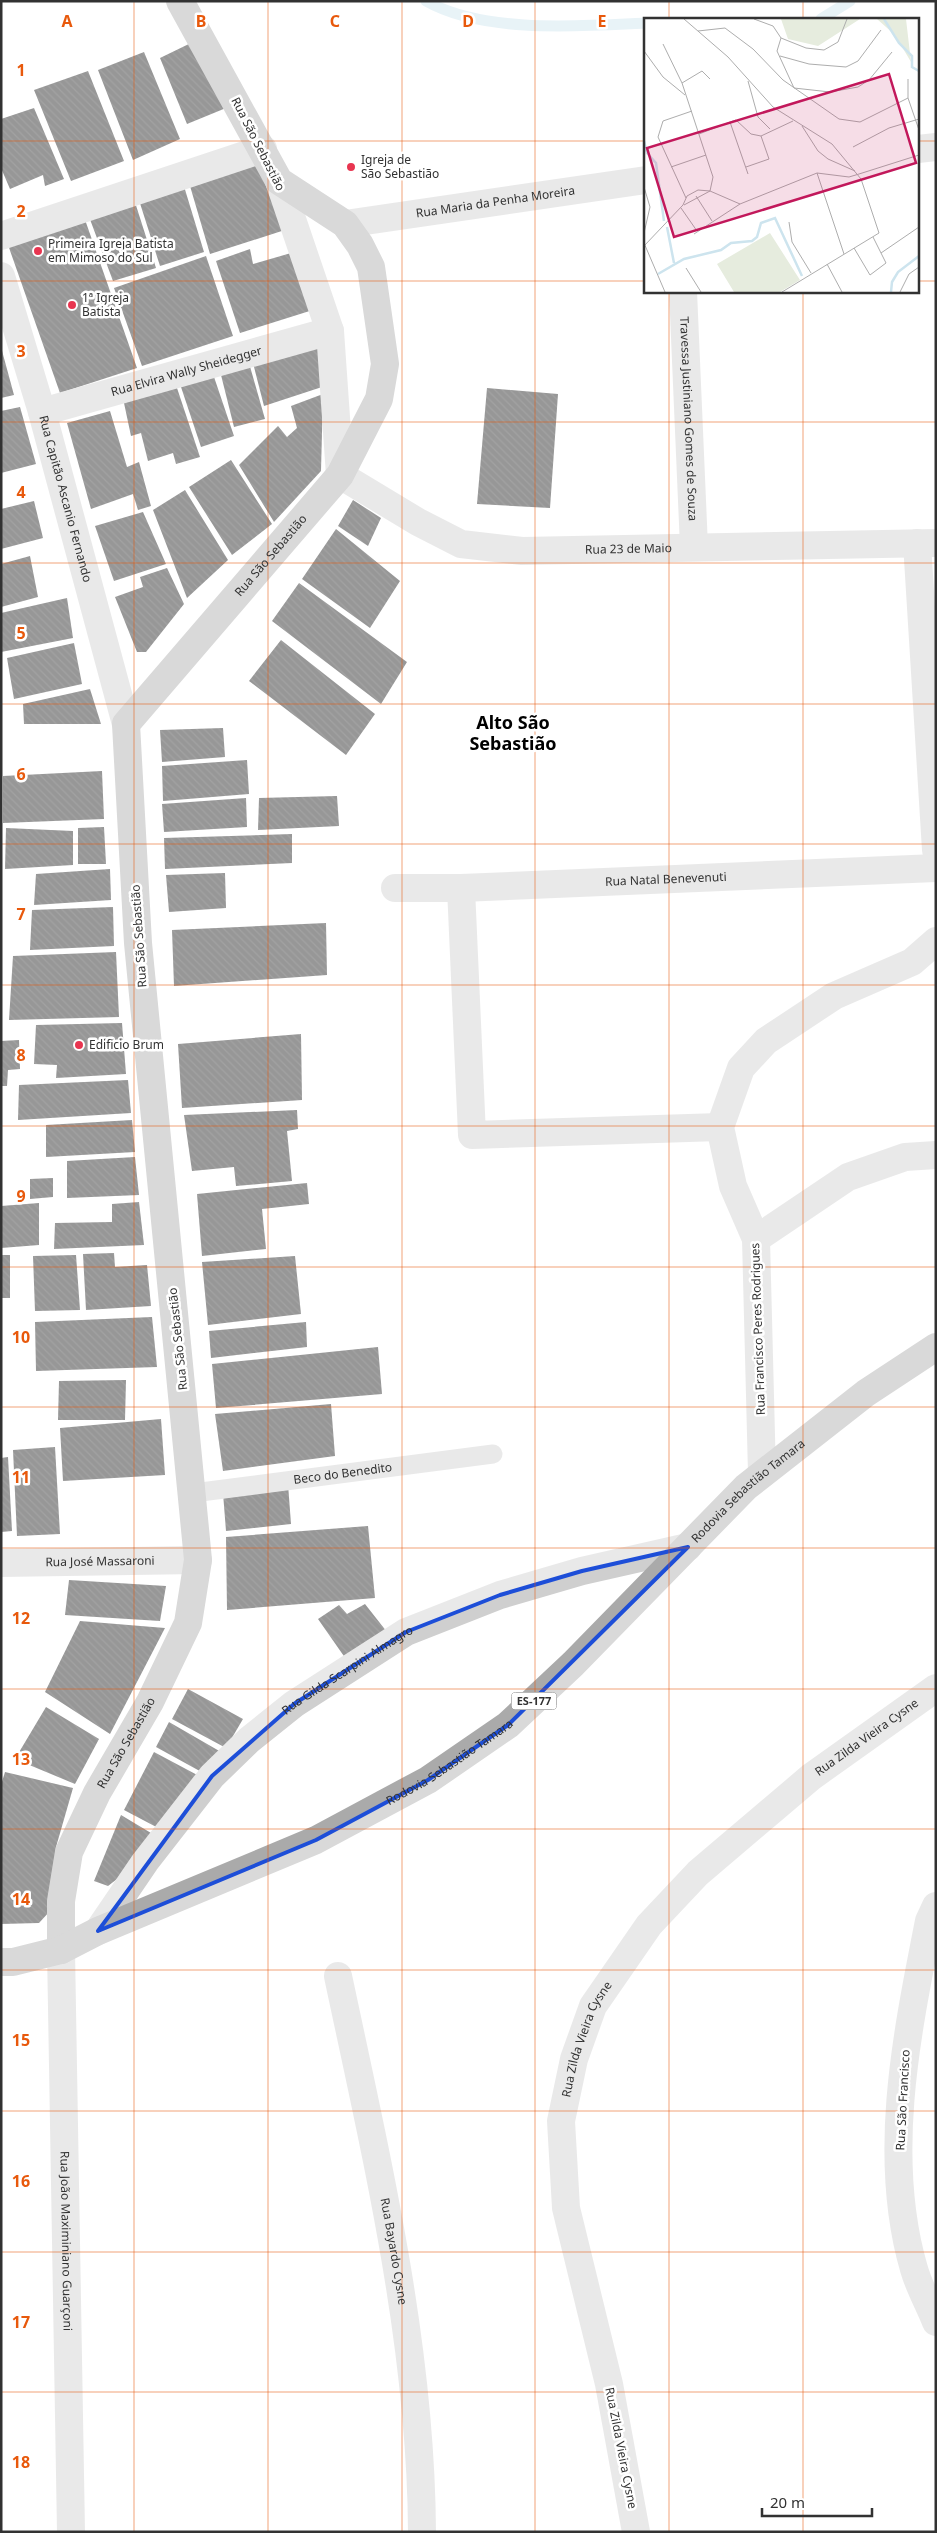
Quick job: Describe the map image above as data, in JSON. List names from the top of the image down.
{
  "streets": {
    "main road": ["Rua São Sebastião", "Rodovia Sebastião Tamara", "ES-177"],
    "street": [
      "Rua Maria da Penha Moreira",
      "Rua Elvira Wally Sheidegger",
      "Travessa Justiniano Gomes de Souza",
      "Rua Capitão Ascanio Fernando",
      "Rua 23 de Maio",
      "Rua Natal Benevenuti",
      "Rua Francisco Peres Rodrigues",
      "Rua José Massaroni",
      "Rua Gilda Scarpini Almagro",
      "Rua Zilda Vieira Cysne",
      "Rua São Francisco",
      "Rua João Maximiniano Guarçoni",
      "Rua Bayardo Cysne"
    ],
    "lane": ["Beco do Benedito"]
  },
  "crossings": [
    ["Rua São Sebastião", "Rua Elvira Wally Sheidegger"],
    ["Rua São Sebastião", "Rua Capitão Ascanio Fernando"],
    ["Rua São Sebastião", "Rua 23 de Maio"],
    ["Rua São Sebastião", "Beco do Benedito"],
    ["Rua São Sebastião", "Rodovia Sebastião Tamara"],
    ["Rua São Sebastião", "Rua José Massaroni"],
    ["Rua São Sebastião", "ES-177"],
    ["Rua São Sebastião", "Rua João Maximiniano Guarçoni"],
    ["Rua Elvira Wally Sheidegger", "Rua Capitão Ascanio Fernando"],
    ["Travessa Justiniano Gomes de Souza", "Rua 23 de Maio"],
    ["Rua Francisco Peres Rodrigues", "Rodovia Sebastião Tamara"],
    ["Rodovia Sebastião Tamara", "Rua Gilda Scarpini Almagro"],
    ["Rodovia Sebastião Tamara", "ES-177"],
    ["Rodovia Sebastião Tamara", "Rua João Maximiniano Guarçoni"],
    ["ES-177", "Rua João Maximiniano Guarçoni"]
  ],
  "districts": ["Alto São Sebastião"],
  "places": [
    "Igreja de São Sebastião",
    "Primeira Igreja Batista em Mimoso do Sul",
    "1ª Igreja Batista",
    "Edificio Brum"
  ],
  "scale_bar": "20 m",
  "grid": {
    "columns": [
      "A",
      "B",
      "C",
      "D",
      "E"
    ],
    "rows": [
      "1",
      "2",
      "3",
      "4",
      "5",
      "6",
      "7",
      "8",
      "9",
      "10",
      "11",
      "12",
      "13",
      "14",
      "15",
      "16",
      "17",
      "18"
    ]
  }
}
